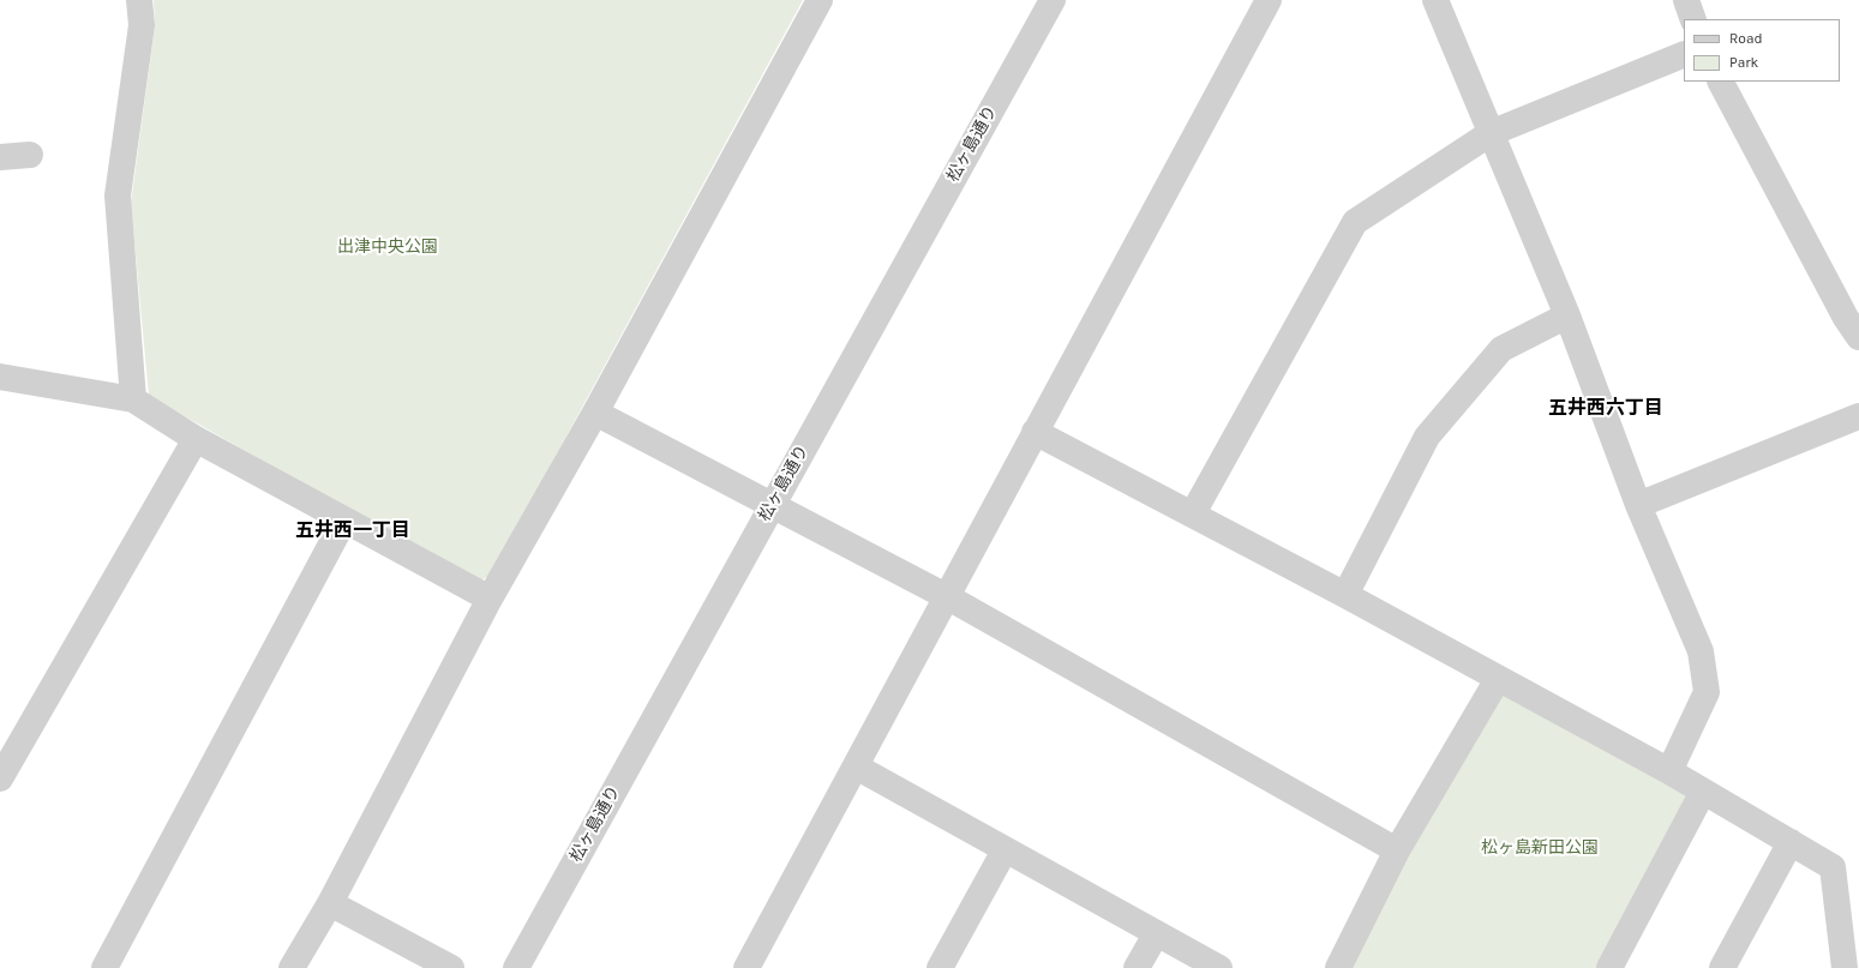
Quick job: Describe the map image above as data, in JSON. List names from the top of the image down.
{
  "streets": {
    "street": ["松ヶ島通り"]
  },
  "districts": ["五井西六丁目", "五井西一丁目"],
  "parks": ["出津中央公園", "松ヶ島新田公園"],
  "legend": ["Road", "Park"]
}
